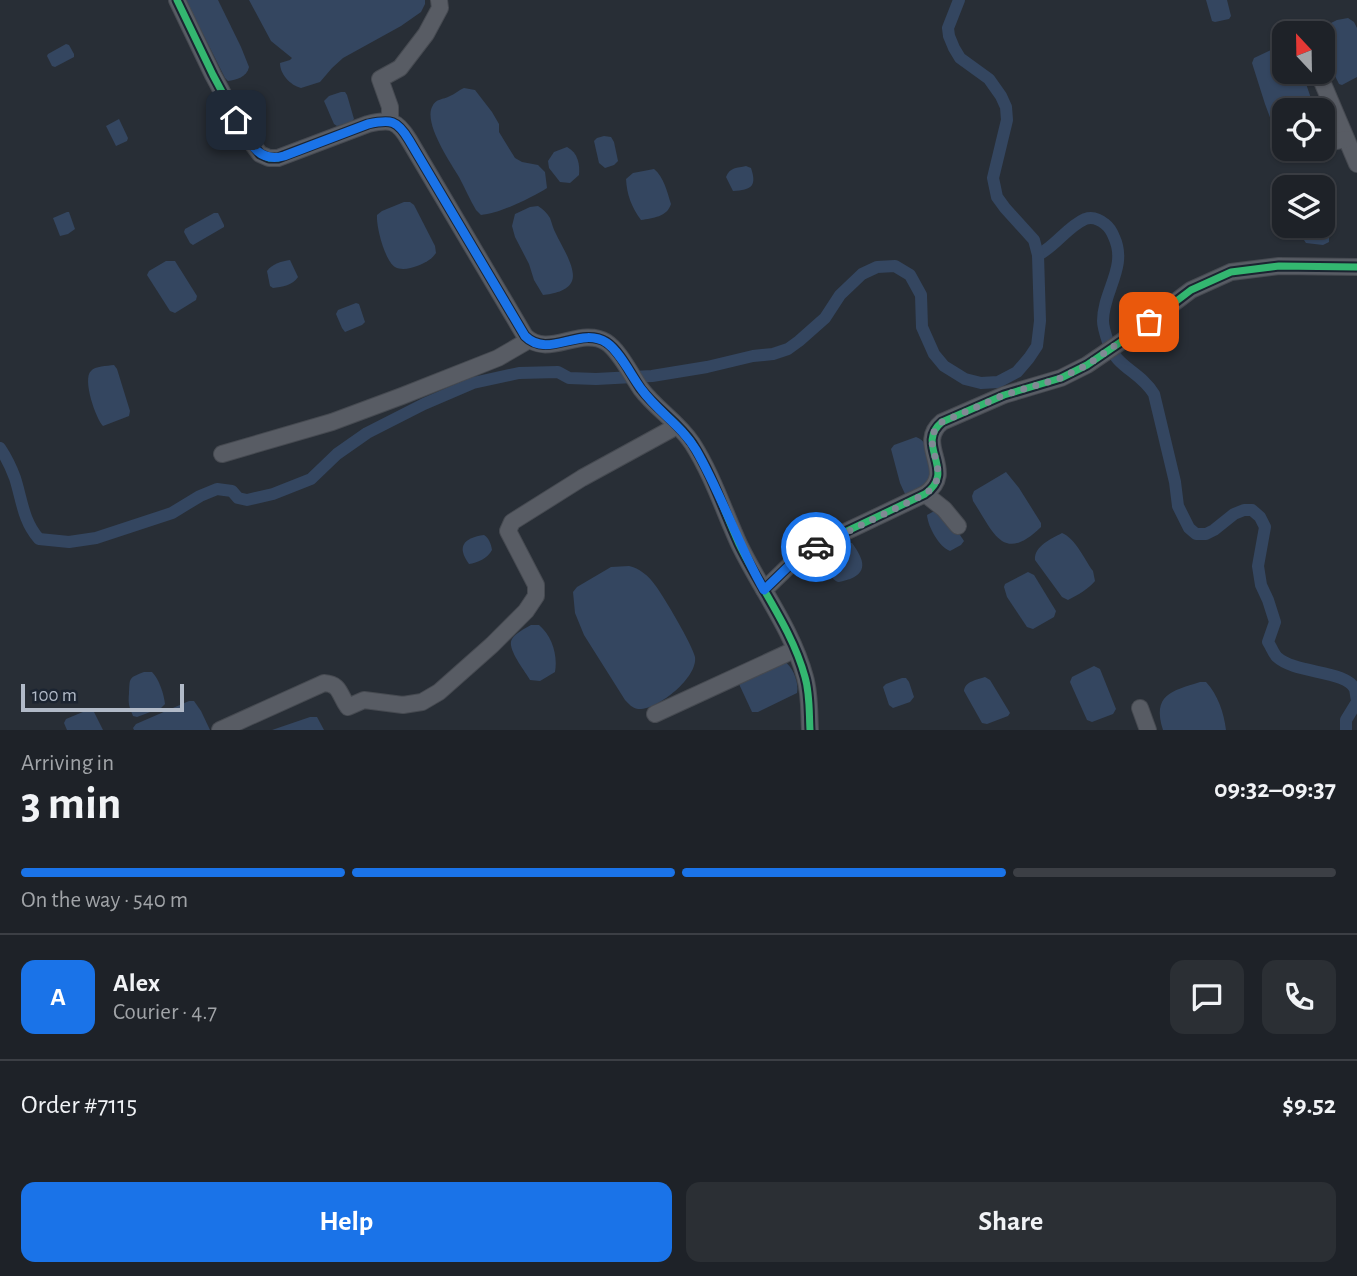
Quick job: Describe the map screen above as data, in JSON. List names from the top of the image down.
{
  "scale_bar": "100 m",
  "north": "top",
  "page": {
    "scale": "100 m",
    "heading": ["3 min", "Arriving in", "09:32–09:37"],
    "panel": [
      "Alex",
      "Courier · 4.7",
      "Order #7115",
      "$9.52"
    ],
    "bar": "On the way · 540 m",
    "round": "A",
    "buttons": ["Help", "Share"]
  }
}
